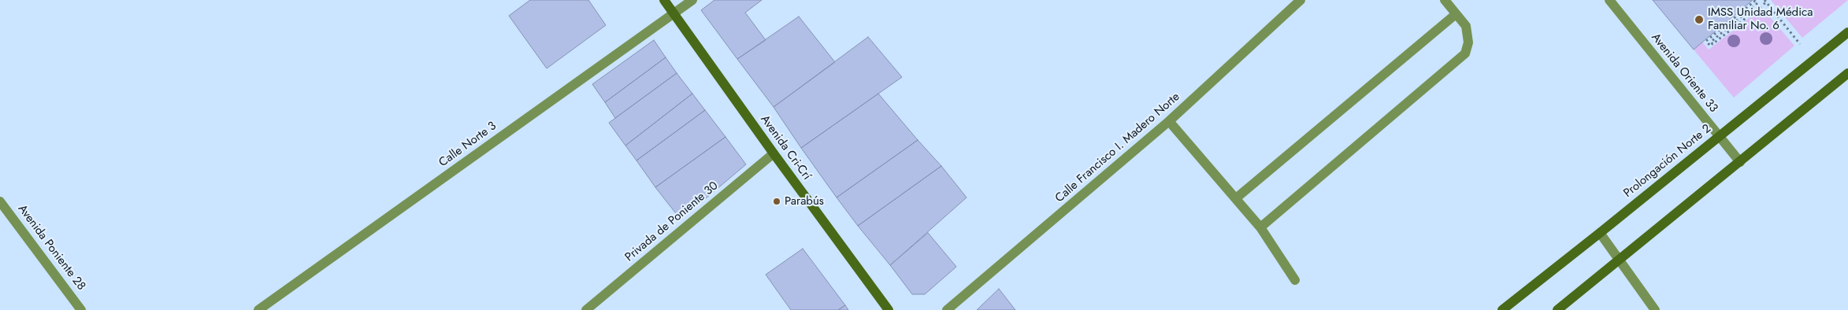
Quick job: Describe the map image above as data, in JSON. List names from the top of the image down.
{
  "streets": {
    "main road": ["Avenida Cri-Crí", "Prolongación Norte 2"],
    "street": [
      "Avenida Oriente 33",
      "Calle Norte 3",
      "Calle Francisco I. Madero Norte",
      "Privada de Poniente 30",
      "Avenida Poniente 28"
    ]
  },
  "crossings": [
    ["Avenida Oriente 33", "Prolongación Norte 2"],
    ["Calle Norte 3", "Avenida Cri-Crí"],
    ["Avenida Cri-Crí", "Privada de Poniente 30"]
  ],
  "places": ["IMSS Unidad Médica Familiar No. 6", "Parabús"]
}
